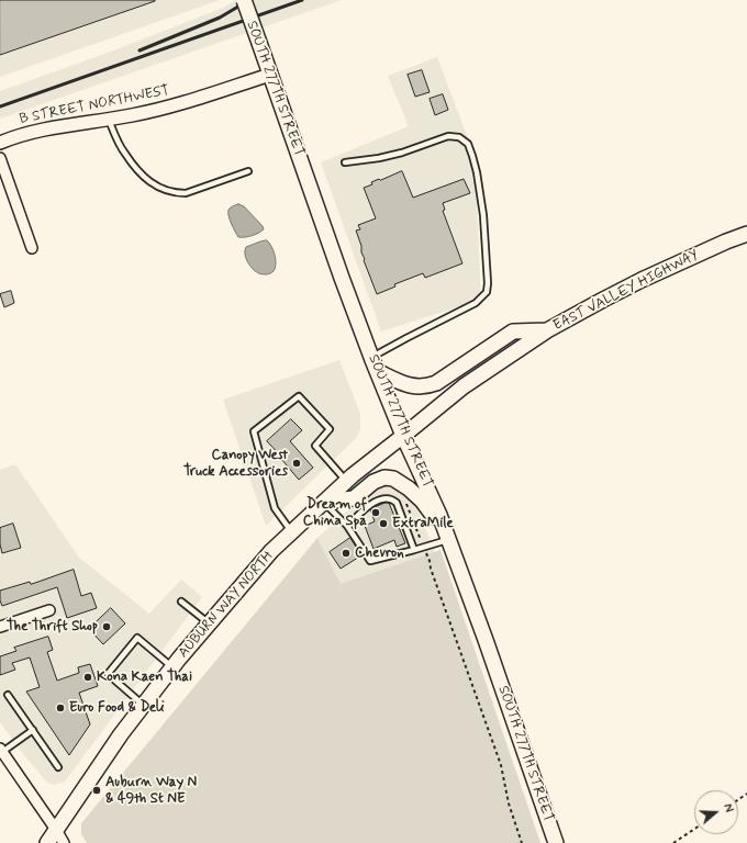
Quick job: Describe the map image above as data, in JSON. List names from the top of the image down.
{
  "streets": {
    "main road": ["SOUTH 277TH STREET", "EAST VALLEY HIGHWAY", "AUBURN WAY NORTH"],
    "street": ["B STREET NORTHWEST"]
  },
  "crossings": [
    ["SOUTH 277TH STREET", "B STREET NORTHWEST"],
    ["SOUTH 277TH STREET", "EAST VALLEY HIGHWAY"],
    ["SOUTH 277TH STREET", "AUBURN WAY NORTH"],
    ["EAST VALLEY HIGHWAY", "AUBURN WAY NORTH"]
  ],
  "places": [
    "Canopy West Truck Accessories",
    "Dream of China Spa",
    "ExtraMile",
    "Chevron",
    "The Thrift Shop",
    "Kona Kaen Thai",
    "Euro Food & Deli",
    "Auburn Way N & 49th St NE"
  ],
  "north": "right"
}
